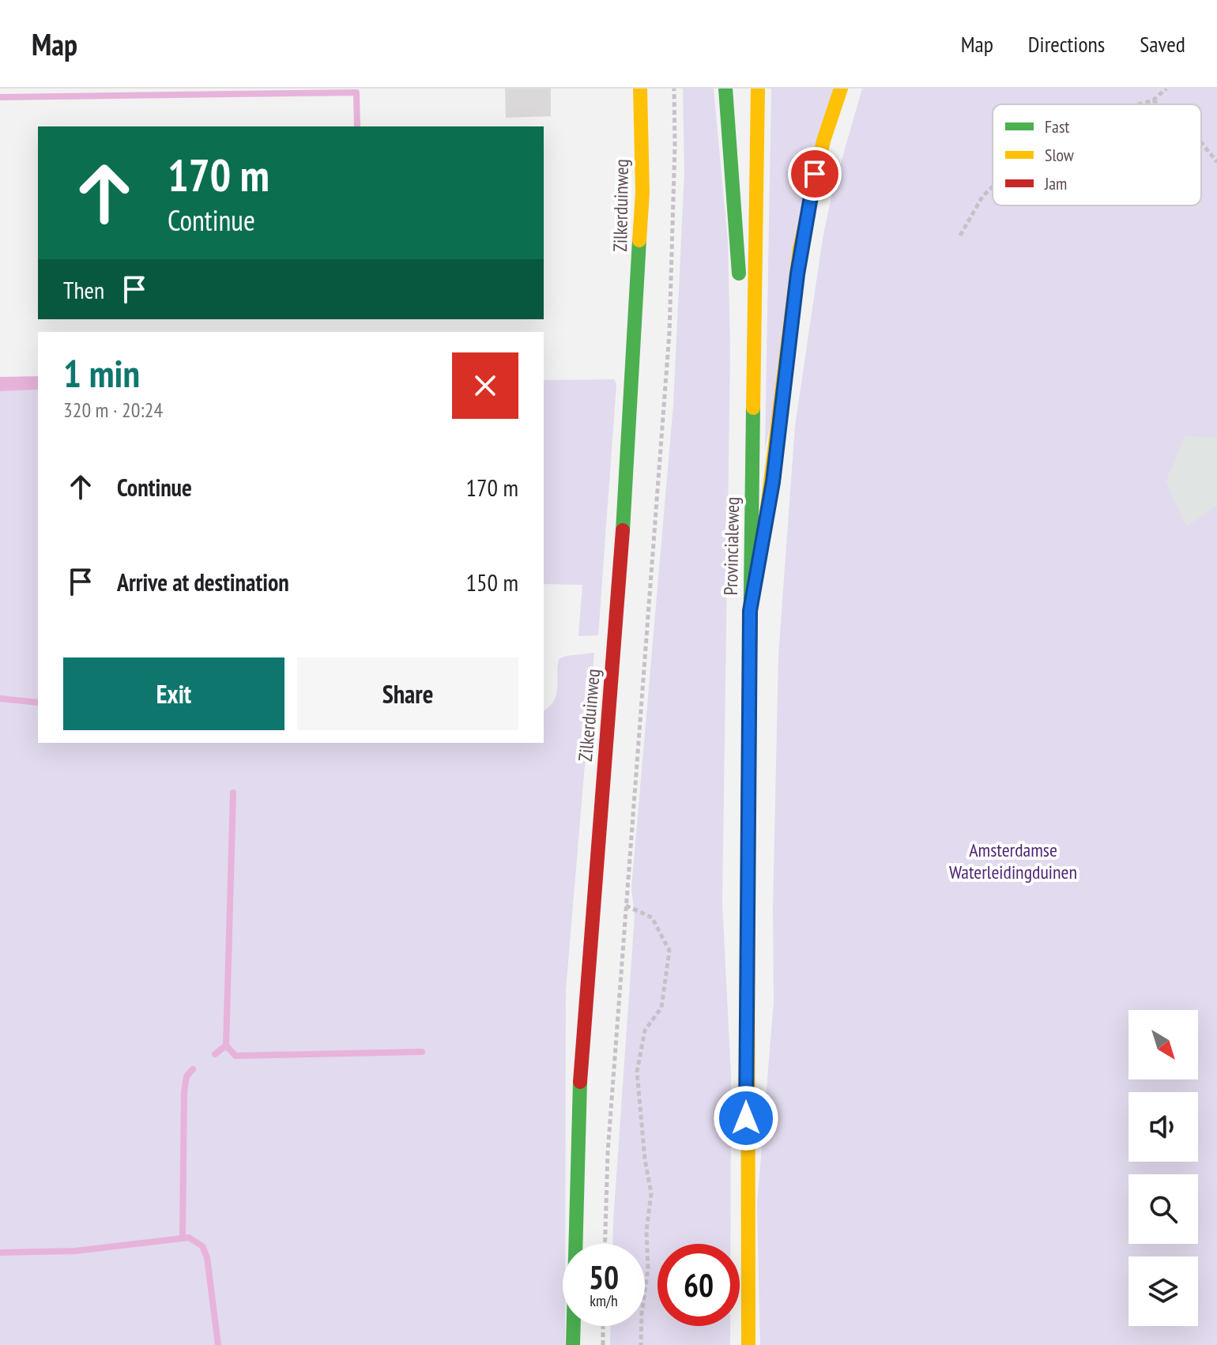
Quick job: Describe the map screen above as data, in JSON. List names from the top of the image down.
{
  "streets": {
    "main road": ["Zilkerduinweg", "Provincialeweg"]
  },
  "parks": ["Amsterdamse Waterleidingduinen"],
  "legend": ["Fast", "Slow", "Jam"],
  "north": "bottom right",
  "page": {
    "header": "Map",
    "nav": ["Map", "Directions", "Saved"],
    "turn": ["170 m", "Continue"],
    "then": "Then",
    "heading": ["1 min", "320 m · 20:24"],
    "list": [
      {
        "name": "Continue",
        "value": "170 m"
      },
      {
        "name": "Arrive at destination",
        "value": "150 m"
      }
    ],
    "buttons": ["Exit", "Share"],
    "speed": "50 km/h",
    "limit": "60"
  }
}
